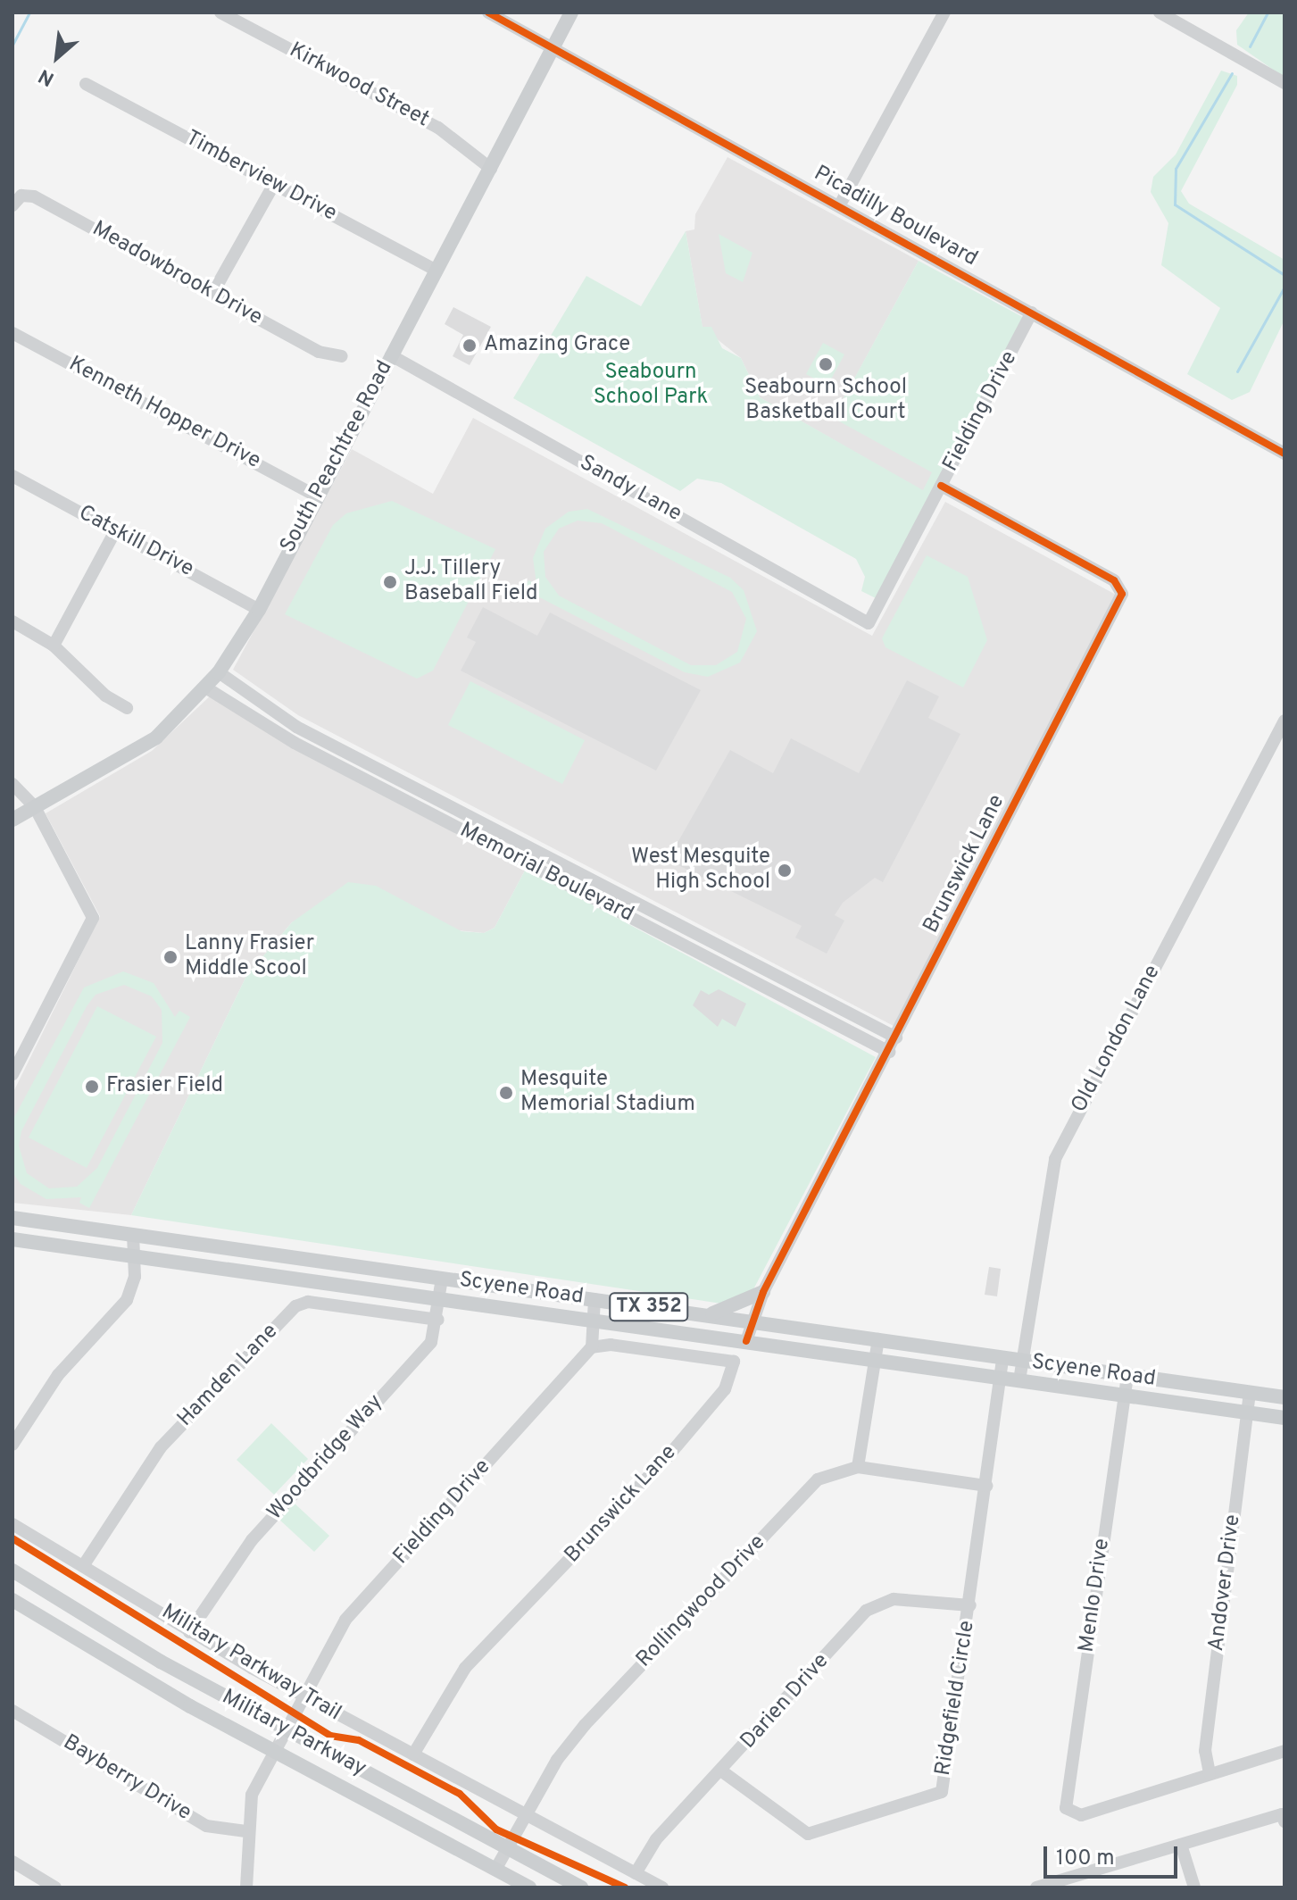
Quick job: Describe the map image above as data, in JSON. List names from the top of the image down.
{
  "streets": {
    "main road": [
      "South Peachtree Road",
      "Scyene Road",
      "TX 352",
      "Military Parkway"
    ],
    "street": [
      "Kirkwood Street",
      "Timberview Drive",
      "Picadilly Boulevard",
      "Meadowbrook Drive",
      "Fielding Drive",
      "Kenneth Hopper Drive",
      "Sandy Lane",
      "Catskill Drive",
      "Brunswick Lane",
      "Memorial Boulevard",
      "Old London Lane",
      "Hamden Lane",
      "Woodbridge Way",
      "Andover Drive",
      "Menlo Drive",
      "Rollingwood Drive",
      "Ridgefield Circle",
      "Darien Drive",
      "Bayberry Drive"
    ],
    "cycle path": ["Military Parkway Trail"]
  },
  "crossings": [
    ["Kirkwood Street", "South Peachtree Road"],
    ["Timberview Drive", "South Peachtree Road"],
    ["Picadilly Boulevard", "Fielding Drive"],
    ["Picadilly Boulevard", "South Peachtree Road"],
    ["Fielding Drive", "Sandy Lane"],
    ["Fielding Drive", "Brunswick Lane"],
    ["Fielding Drive", "Military Parkway"],
    ["Fielding Drive", "Bayberry Drive"],
    ["Kenneth Hopper Drive", "South Peachtree Road"],
    ["South Peachtree Road", "Sandy Lane"],
    ["South Peachtree Road", "Catskill Drive"],
    ["South Peachtree Road", "Memorial Boulevard"],
    ["Brunswick Lane", "Memorial Boulevard"],
    ["Brunswick Lane", "Scyene Road"],
    ["Brunswick Lane", "Military Parkway"],
    ["Old London Lane", "Scyene Road"],
    ["Scyene Road", "Woodbridge Way"],
    ["Scyene Road", "Andover Drive"],
    ["Scyene Road", "Menlo Drive"],
    ["Scyene Road", "Ridgefield Circle"],
    ["Hamden Lane", "Woodbridge Way"],
    ["Hamden Lane", "Military Parkway"],
    ["Woodbridge Way", "Military Parkway"],
    ["Andover Drive", "Menlo Drive"],
    ["Rollingwood Drive", "Military Parkway"],
    ["Ridgefield Circle", "Darien Drive"],
    ["Darien Drive", "Military Parkway"]
  ],
  "parks": ["Seabourn School Park"],
  "places": [
    "Amazing Grace",
    "Seabourn School Basketball Court",
    "J.J. Tillery Baseball Field",
    "West Mesquite High School",
    "Lanny Frasier Middle Scool",
    "Frasier Field",
    "Mesquite Memorial Stadium"
  ],
  "scale_bar": "100 m",
  "north": "bottom left"
}
